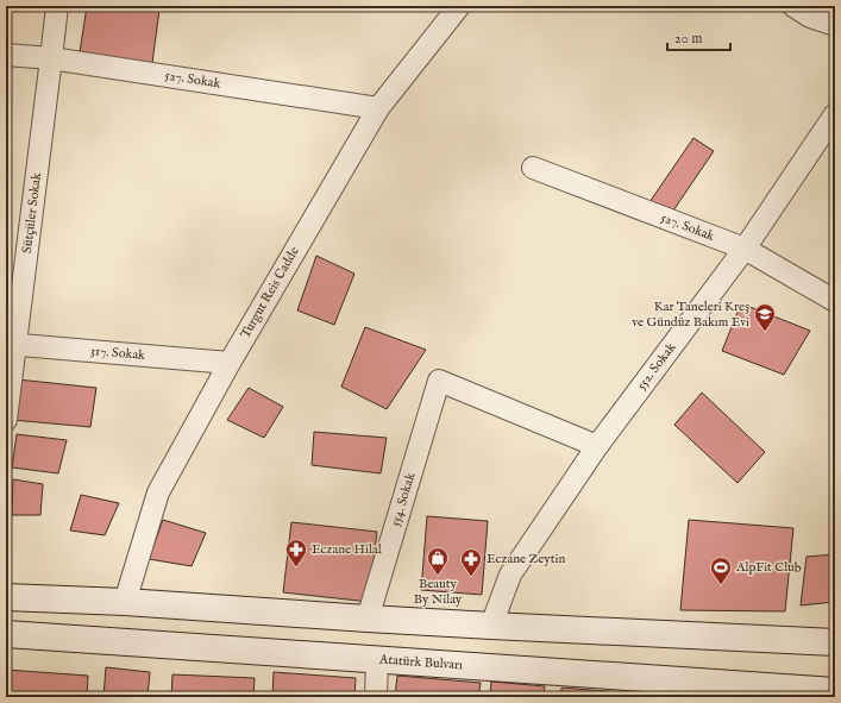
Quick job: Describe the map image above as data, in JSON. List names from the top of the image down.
{
  "streets": {
    "main road": ["Atatürk Bulvarı"],
    "street": [
      "527. Sokak",
      "Sütçüler Sokak",
      "Turgut Reis Cadde",
      "317. Sokak",
      "552. Sokak",
      "554. Sokak"
    ]
  },
  "crossings": [
    ["527. Sokak", "Sütçüler Sokak"],
    ["527. Sokak", "Turgut Reis Cadde"],
    ["527. Sokak", "552. Sokak"],
    ["Sütçüler Sokak", "317. Sokak"],
    ["Turgut Reis Cadde", "317. Sokak"],
    ["552. Sokak", "554. Sokak"]
  ],
  "places": {
    "school or university": ["Kar Taneleri Kreş ve Gündüz Bakım Evi"],
    "pharmacy": ["Eczane Hilal", "Eczane Zeytin"],
    "shop": ["Beauty By Nilay"],
    "sports": ["AlpFit Club"]
  },
  "scale_bar": "20 m"
}
